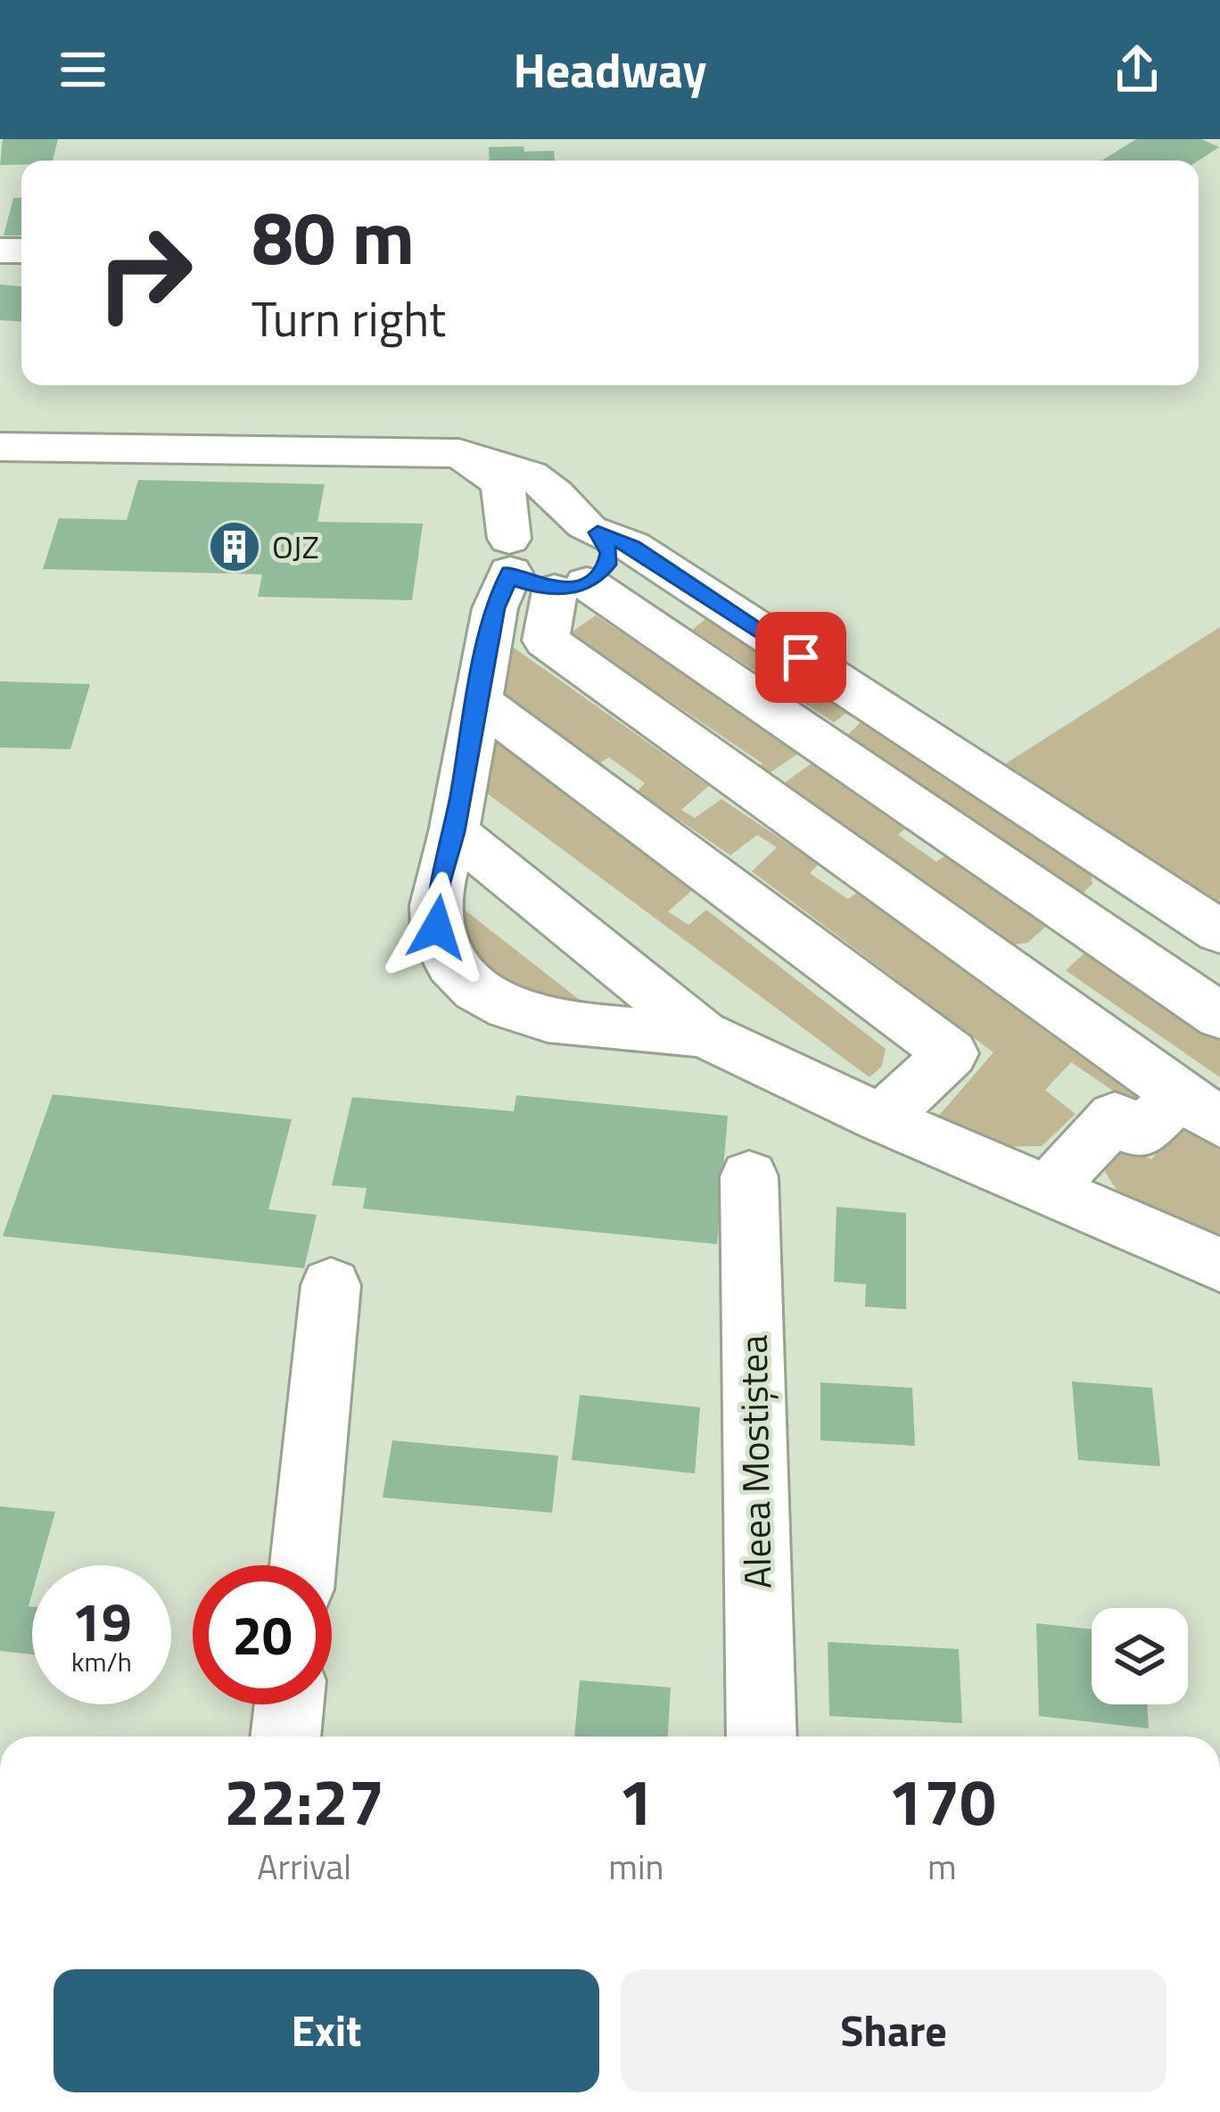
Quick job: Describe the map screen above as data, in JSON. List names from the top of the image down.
{
  "streets": {
    "street": ["Aleea Mostiștea"]
  },
  "places": {
    "building": ["OJZ"]
  },
  "page": {
    "header": "Headway",
    "turn": ["80 m", "Turn right"],
    "speed": "19 km/h",
    "limit": "20",
    "eta": [
      "22:27",
      "Arrival",
      "1",
      "min",
      "170",
      "m"
    ],
    "buttons": ["Exit", "Share"]
  }
}
